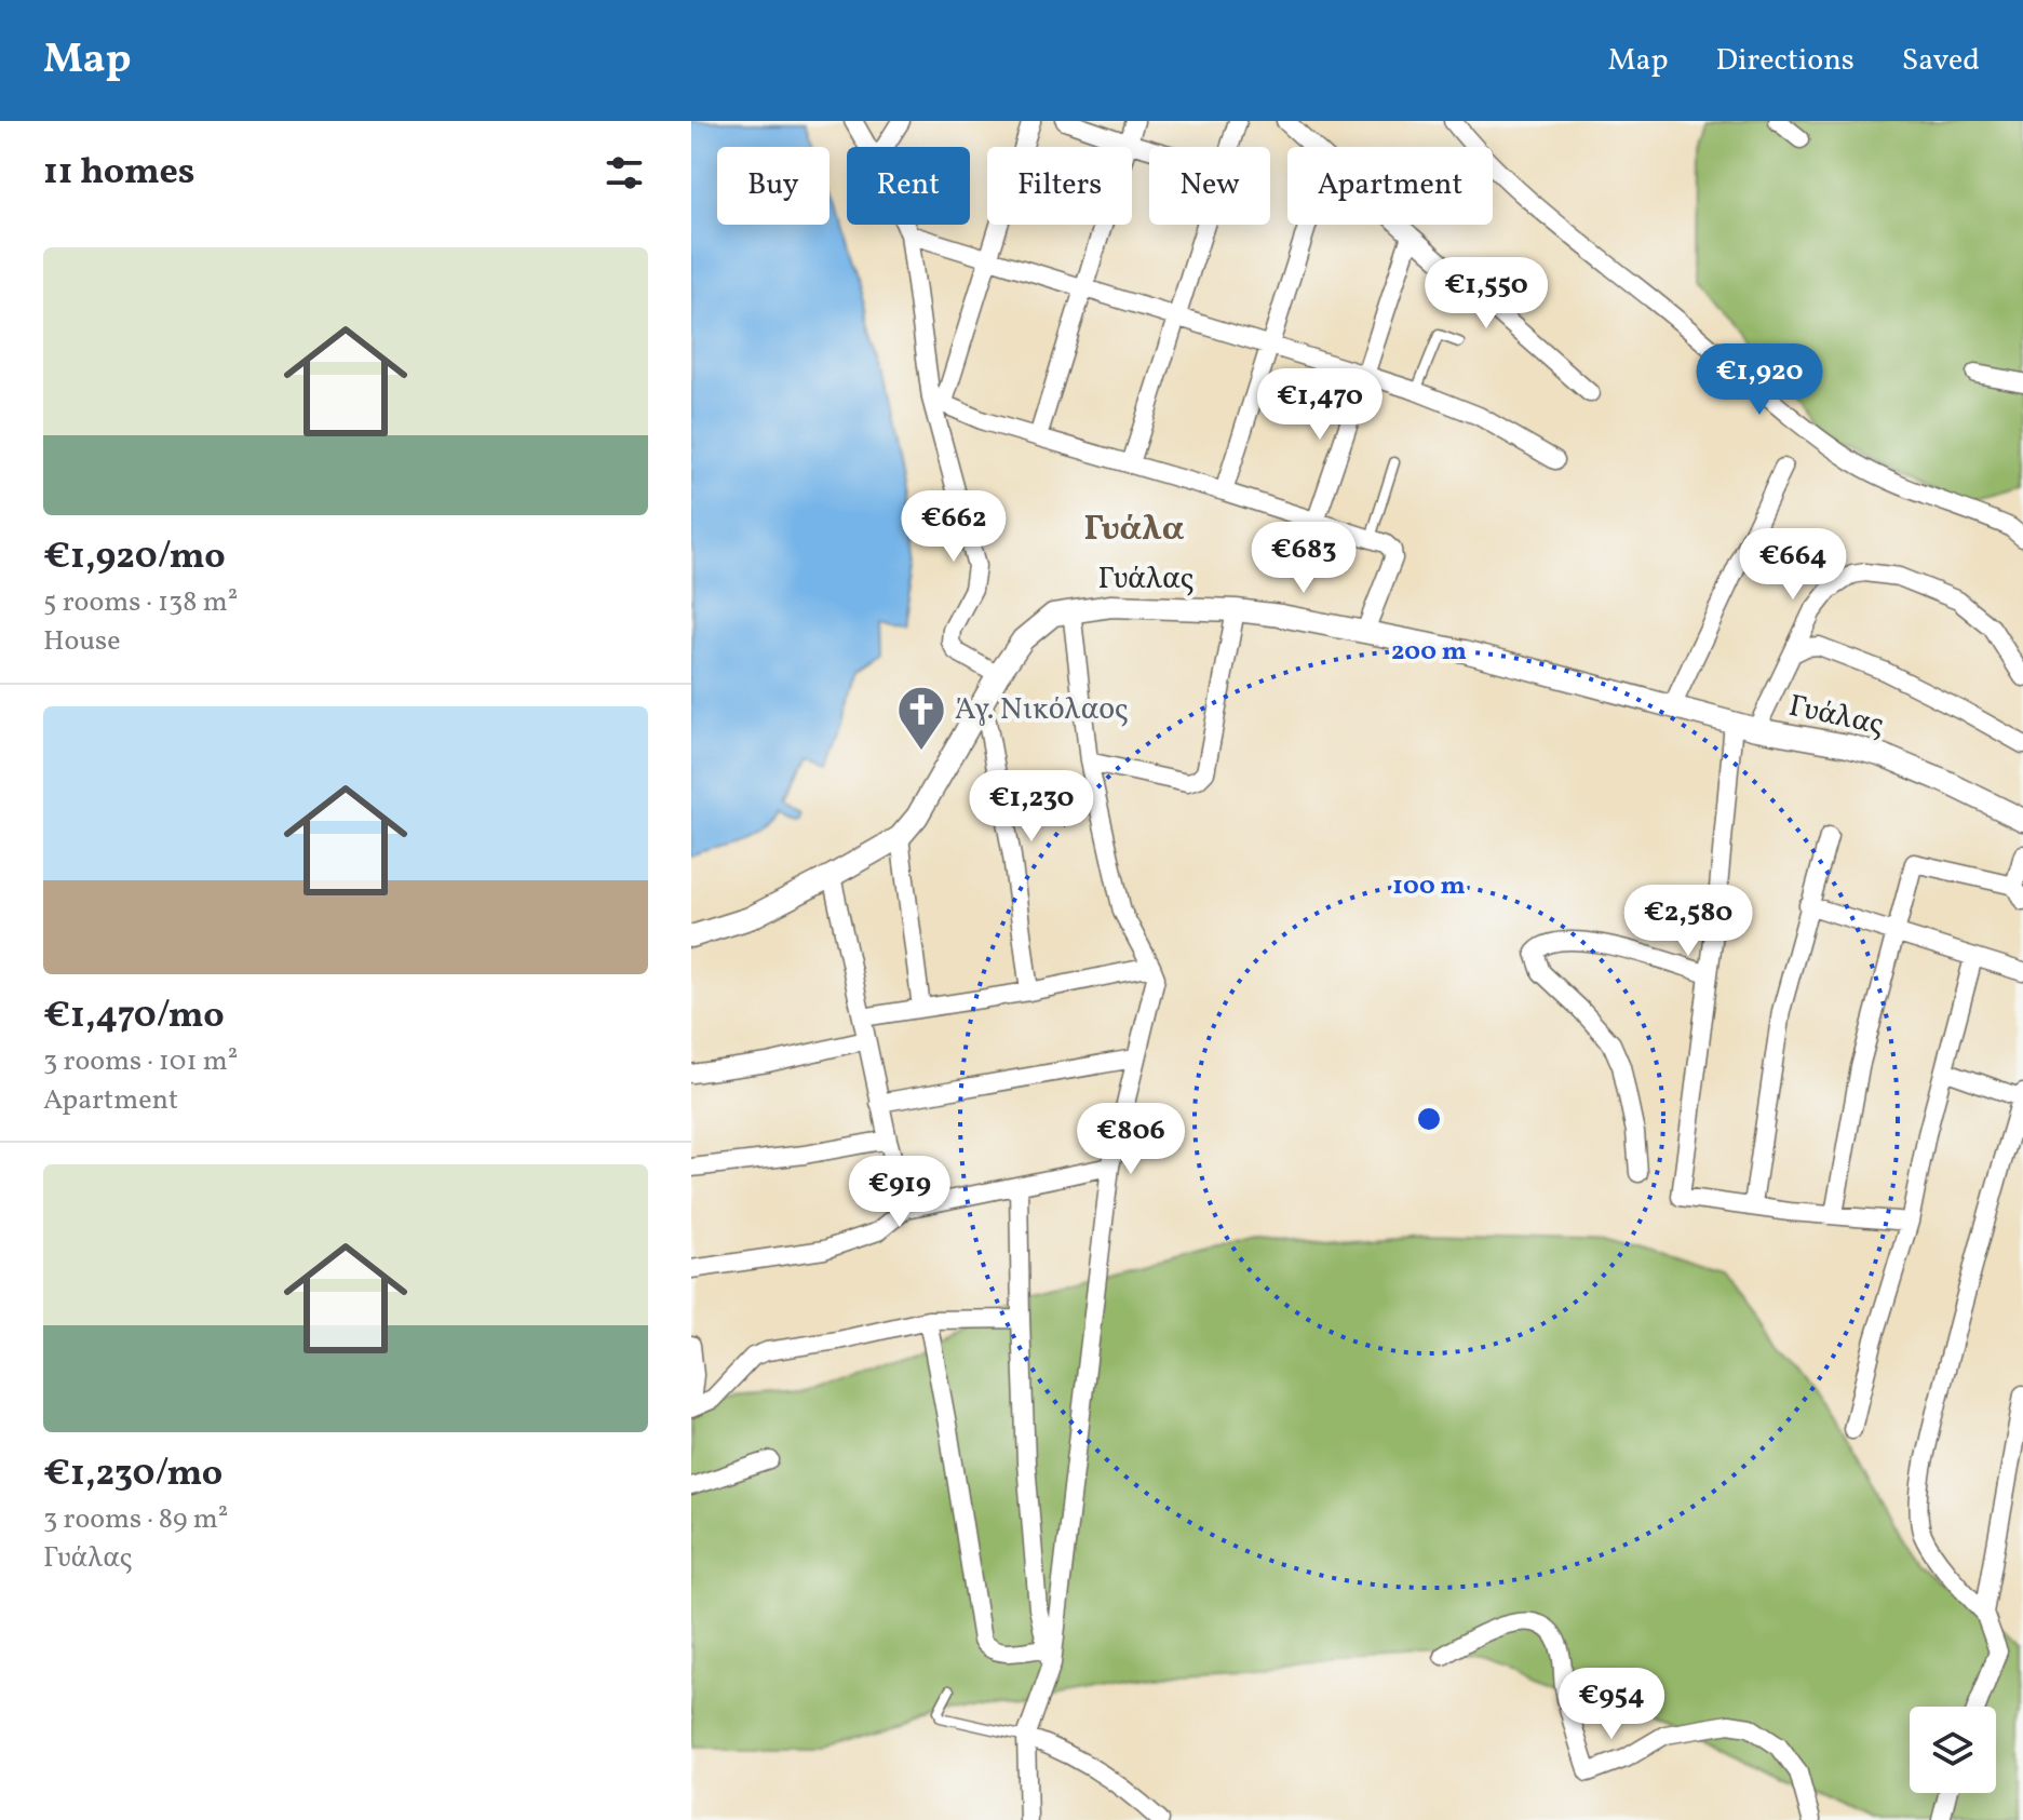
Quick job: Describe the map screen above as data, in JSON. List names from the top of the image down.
{
  "streets": {
    "street": ["Γυάλας"]
  },
  "districts": ["Γυάλα"],
  "places": {
    "church": ["Άγ. Νικόλαος"]
  },
  "page": {
    "header": "Map",
    "nav": ["Map", "Directions", "Saved"],
    "heading": "11 homes",
    "chip": [
      "Buy",
      "Rent",
      "Filters",
      "New",
      "Apartment"
    ],
    "list": [
      {
        "name": "€1,920/mo",
        "note": "5 rooms · 138 m² · House"
      },
      {
        "name": "€1,470/mo",
        "note": "3 rooms · 101 m² · Apartment"
      },
      {
        "name": "€1,230/mo",
        "note": "3 rooms · 89 m² · Γυάλας"
      }
    ],
    "price": [
      "€1,550",
      "€1,920",
      "€1,470",
      "€662",
      "€683",
      "€664",
      "€1,230",
      "€2,580",
      "€806",
      "€919",
      "€954"
    ]
  },
  "rings": ["200 m", "100 m"]
}
